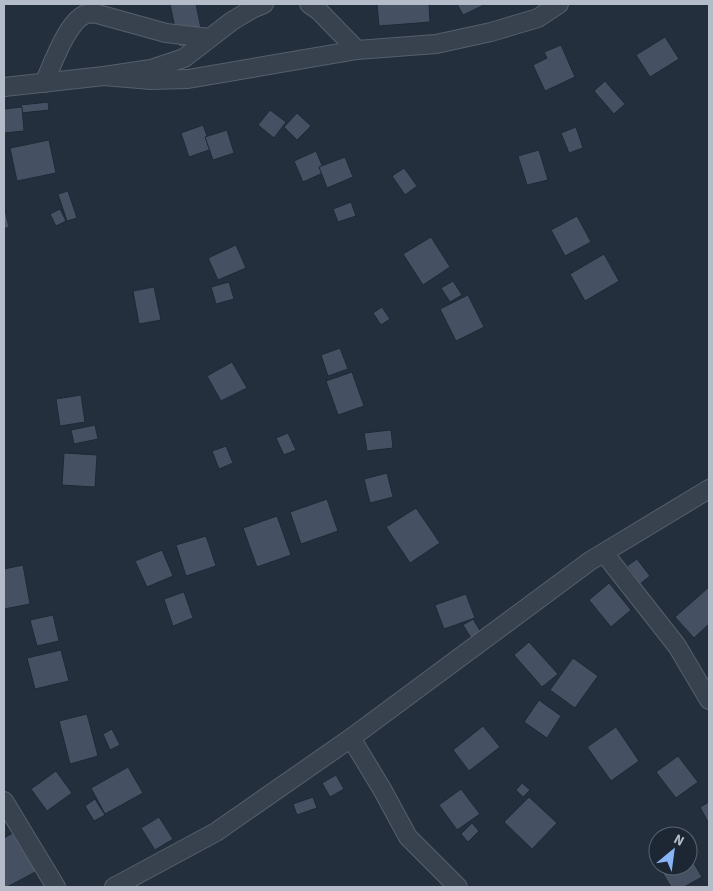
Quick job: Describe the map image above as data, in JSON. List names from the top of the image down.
{
  "north": "top right"
}
